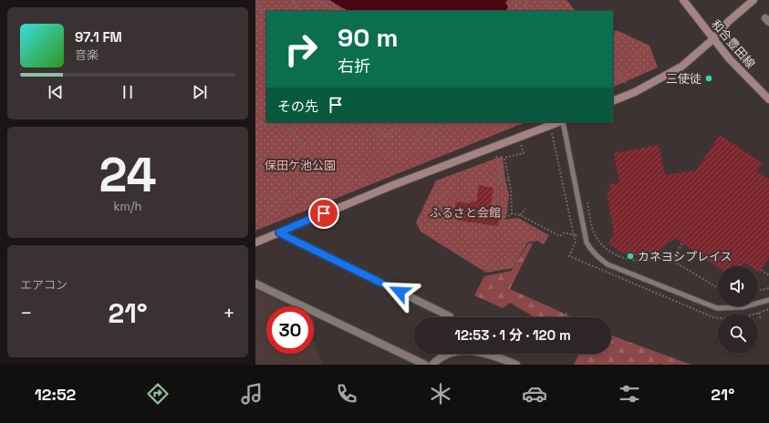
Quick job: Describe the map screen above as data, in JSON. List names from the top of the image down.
{
  "streets": {
    "street": ["和合豊田線"]
  },
  "parks": ["保田ケ池公園", "ふるさと会館"],
  "places": ["三使徒", "カネヨシプレイス"],
  "page": {
    "turn": ["90 m", "右折"],
    "song": ["97.1 FM", "音楽"],
    "then": "その先",
    "tile": [
      ["24", "km/h"],
      "エアコン"
    ],
    "heat": ["−", "21°", "+"],
    "limit": "30",
    "trip": "12:53 · 1 分 · 120 m",
    "tabs": ["12:52", "21°"]
  }
}
